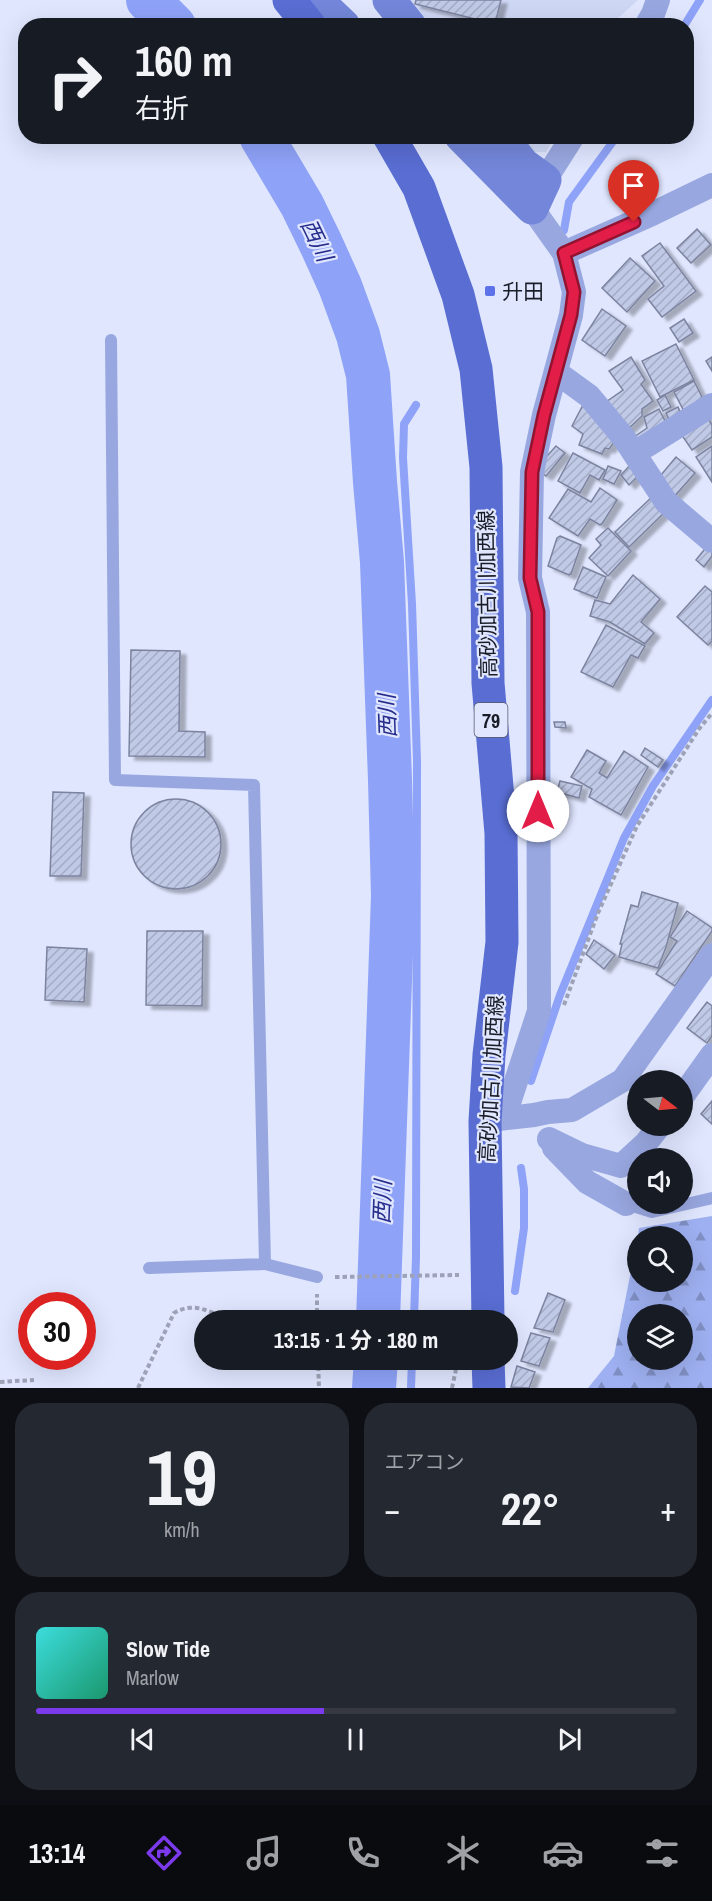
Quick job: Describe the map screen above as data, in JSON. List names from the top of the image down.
{
  "streets": {
    "main road": ["高砂加古川加西線", "79"]
  },
  "water": ["西川"],
  "places": {
    "transit": ["升田"]
  },
  "north": "right",
  "page": {
    "turn": ["160 m", "右折"],
    "limit": "30",
    "trip": "13:15 · 1 分 · 180 m",
    "tile": [
      ["19", "km/h"],
      "エアコン"
    ],
    "heat": ["−", "22°", "+"],
    "song": ["Slow Tide", "Marlow"],
    "tabs": "13:14"
  }
}
